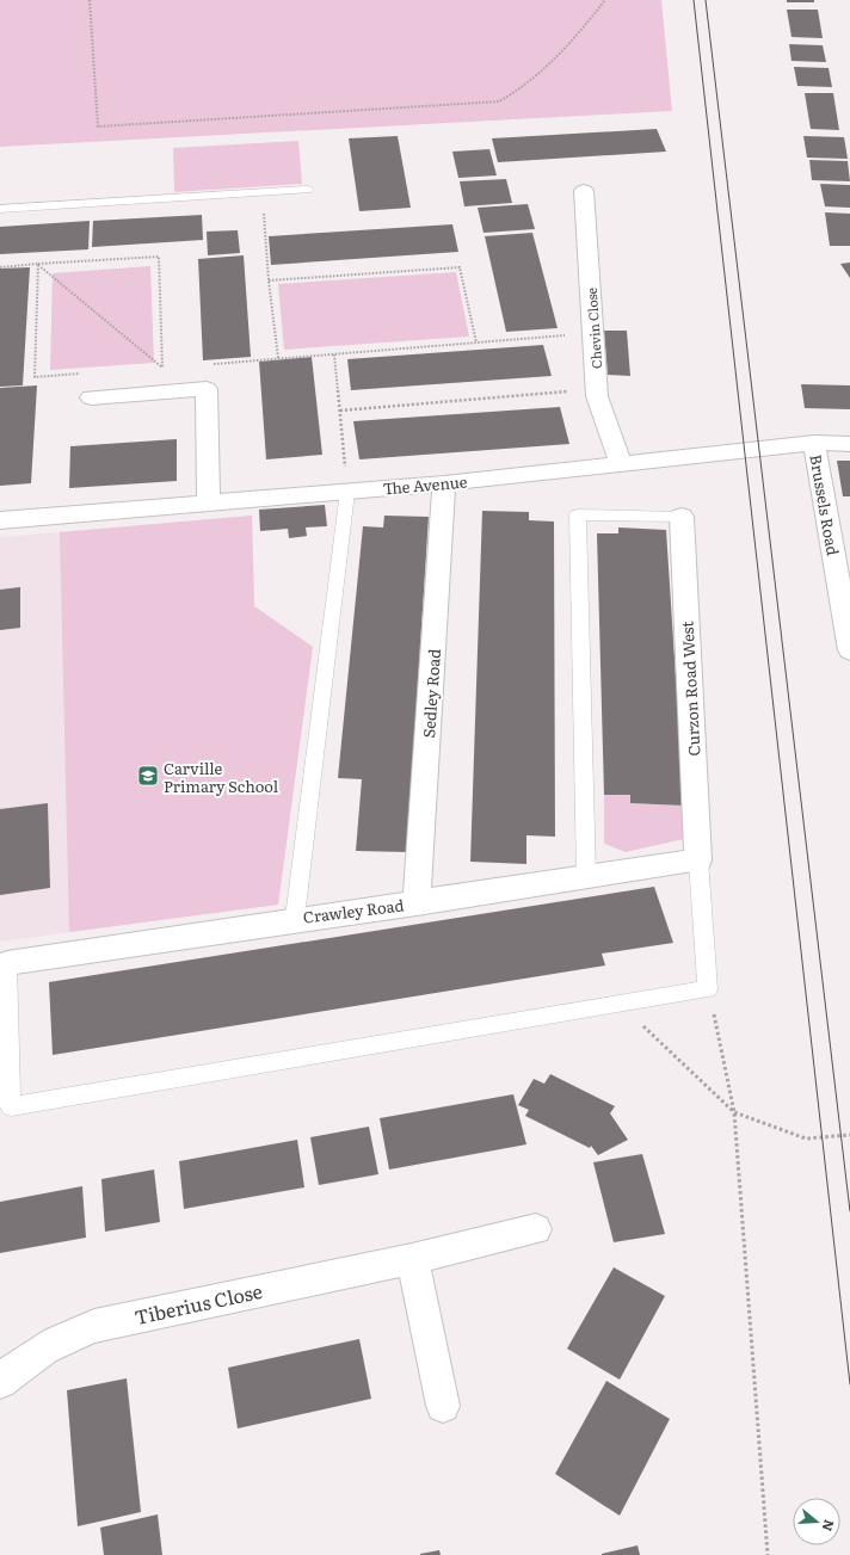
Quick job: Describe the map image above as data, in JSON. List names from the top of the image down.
{
  "streets": {
    "street": [
      "Chevin Close",
      "The Avenue",
      "Brussels Road",
      "Curzon Road West",
      "Sedley Road",
      "Crawley Road",
      "Tiberius Close"
    ]
  },
  "crossings": [
    ["Chevin Close", "The Avenue"],
    ["The Avenue", "Brussels Road"],
    ["The Avenue", "Sedley Road"],
    ["Curzon Road West", "Crawley Road"],
    ["Sedley Road", "Crawley Road"]
  ],
  "places": {
    "school or university": ["Carville Primary School"]
  },
  "north": "right"
}
